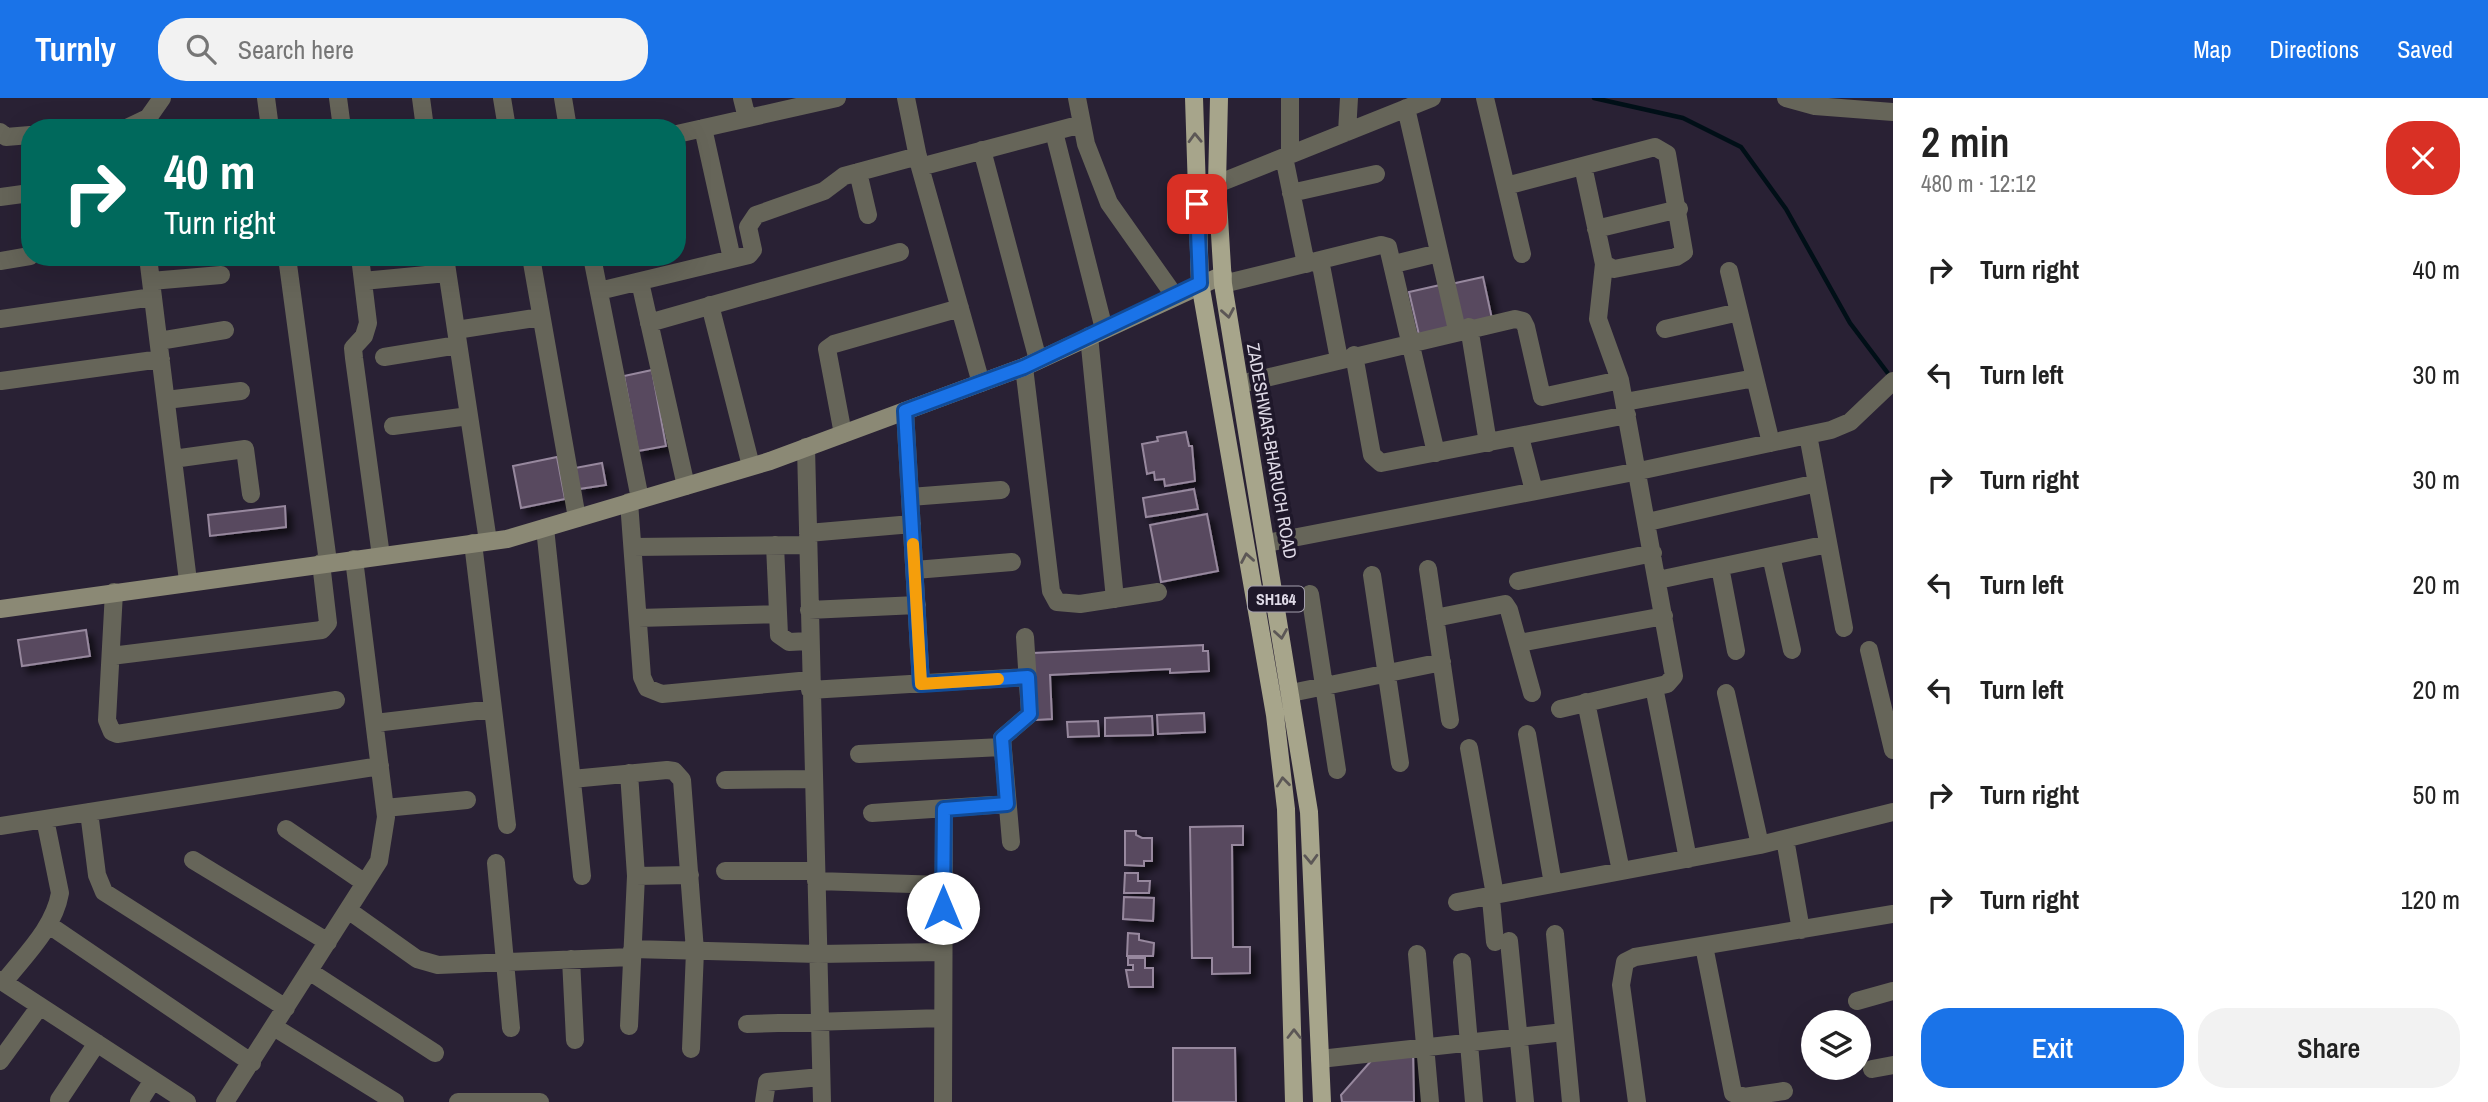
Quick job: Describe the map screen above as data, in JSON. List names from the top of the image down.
{
  "streets": {
    "main road": ["ZADESHWAR-BHARUCH ROAD", "SH164"]
  },
  "page": {
    "header": "Turnly",
    "search": "Search here",
    "nav": ["Map", "Directions", "Saved"],
    "heading": ["2 min", "480 m · 12:12"],
    "turn": ["40 m", "Turn right"],
    "list": [
      {
        "name": "Turn right",
        "value": "40 m"
      },
      {
        "name": "Turn left",
        "value": "30 m"
      },
      {
        "name": "Turn right",
        "value": "30 m"
      },
      {
        "name": "Turn left",
        "value": "20 m"
      },
      {
        "name": "Turn left",
        "value": "20 m"
      },
      {
        "name": "Turn right",
        "value": "50 m"
      },
      {
        "name": "Turn right",
        "value": "120 m"
      }
    ],
    "buttons": ["Exit", "Share"]
  }
}
